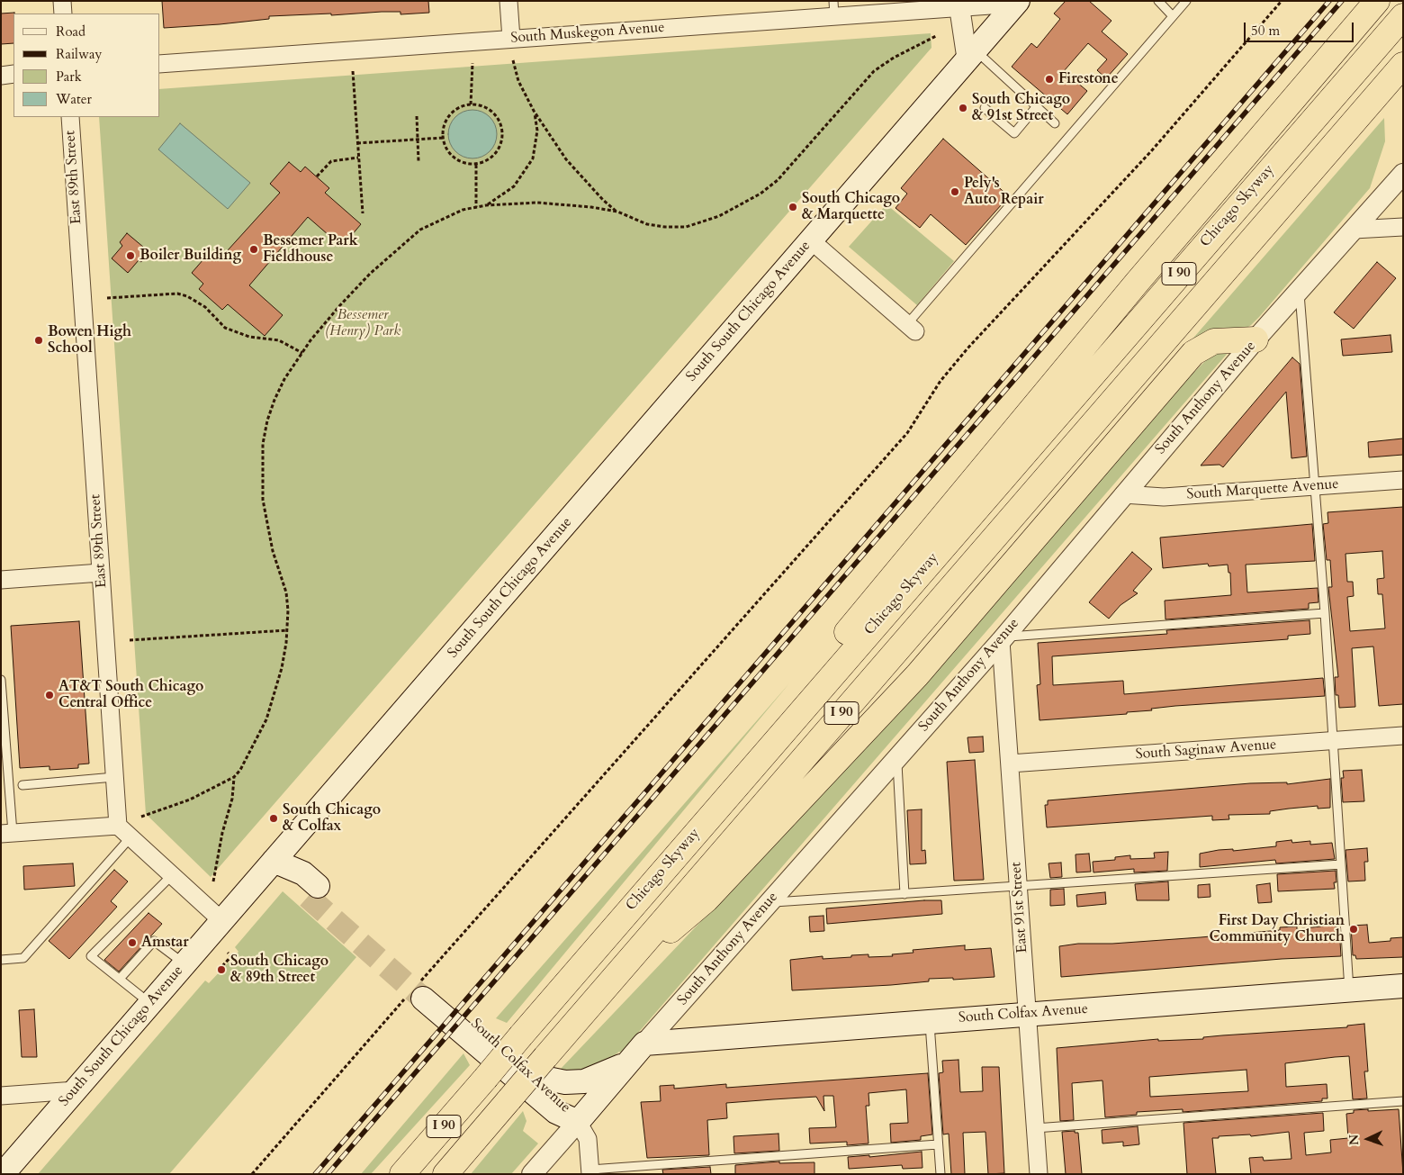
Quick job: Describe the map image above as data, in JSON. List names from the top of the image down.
{
  "streets": {
    "highway": ["Chicago Skyway", "I 90"],
    "main road": ["South South Chicago Avenue", "South Anthony Avenue", "South Colfax Avenue"],
    "street": [
      "South Muskegon Avenue",
      "East 89th Street",
      "South Marquette Avenue",
      "South Saginaw Avenue",
      "East 91st Street"
    ]
  },
  "crossings": [
    ["South Muskegon Avenue", "South South Chicago Avenue"],
    ["I 90", "South Colfax Avenue"],
    ["South Anthony Avenue", "South Marquette Avenue"],
    ["South Anthony Avenue", "East 91st Street"],
    ["South Anthony Avenue", "South Colfax Avenue"],
    ["South Saginaw Avenue", "East 91st Street"],
    ["East 91st Street", "South Colfax Avenue"]
  ],
  "parks": ["Bessemer (Henry) Park"],
  "places": [
    "Firestone",
    "South Chicago & 91st Street",
    "Pely's Auto Repair",
    "South Chicago & Marquette",
    "Bessemer Park Fieldhouse",
    "Boiler Building",
    "Bowen High School",
    "AT&T South Chicago Central Office",
    "South Chicago & Colfax",
    "First Day Christian Community Church",
    "Amstar",
    "South Chicago & 89th Street"
  ],
  "legend": [
    "Road",
    "Railway",
    "Park",
    "Water"
  ],
  "scale_bar": "50 m",
  "north": "left"
}
